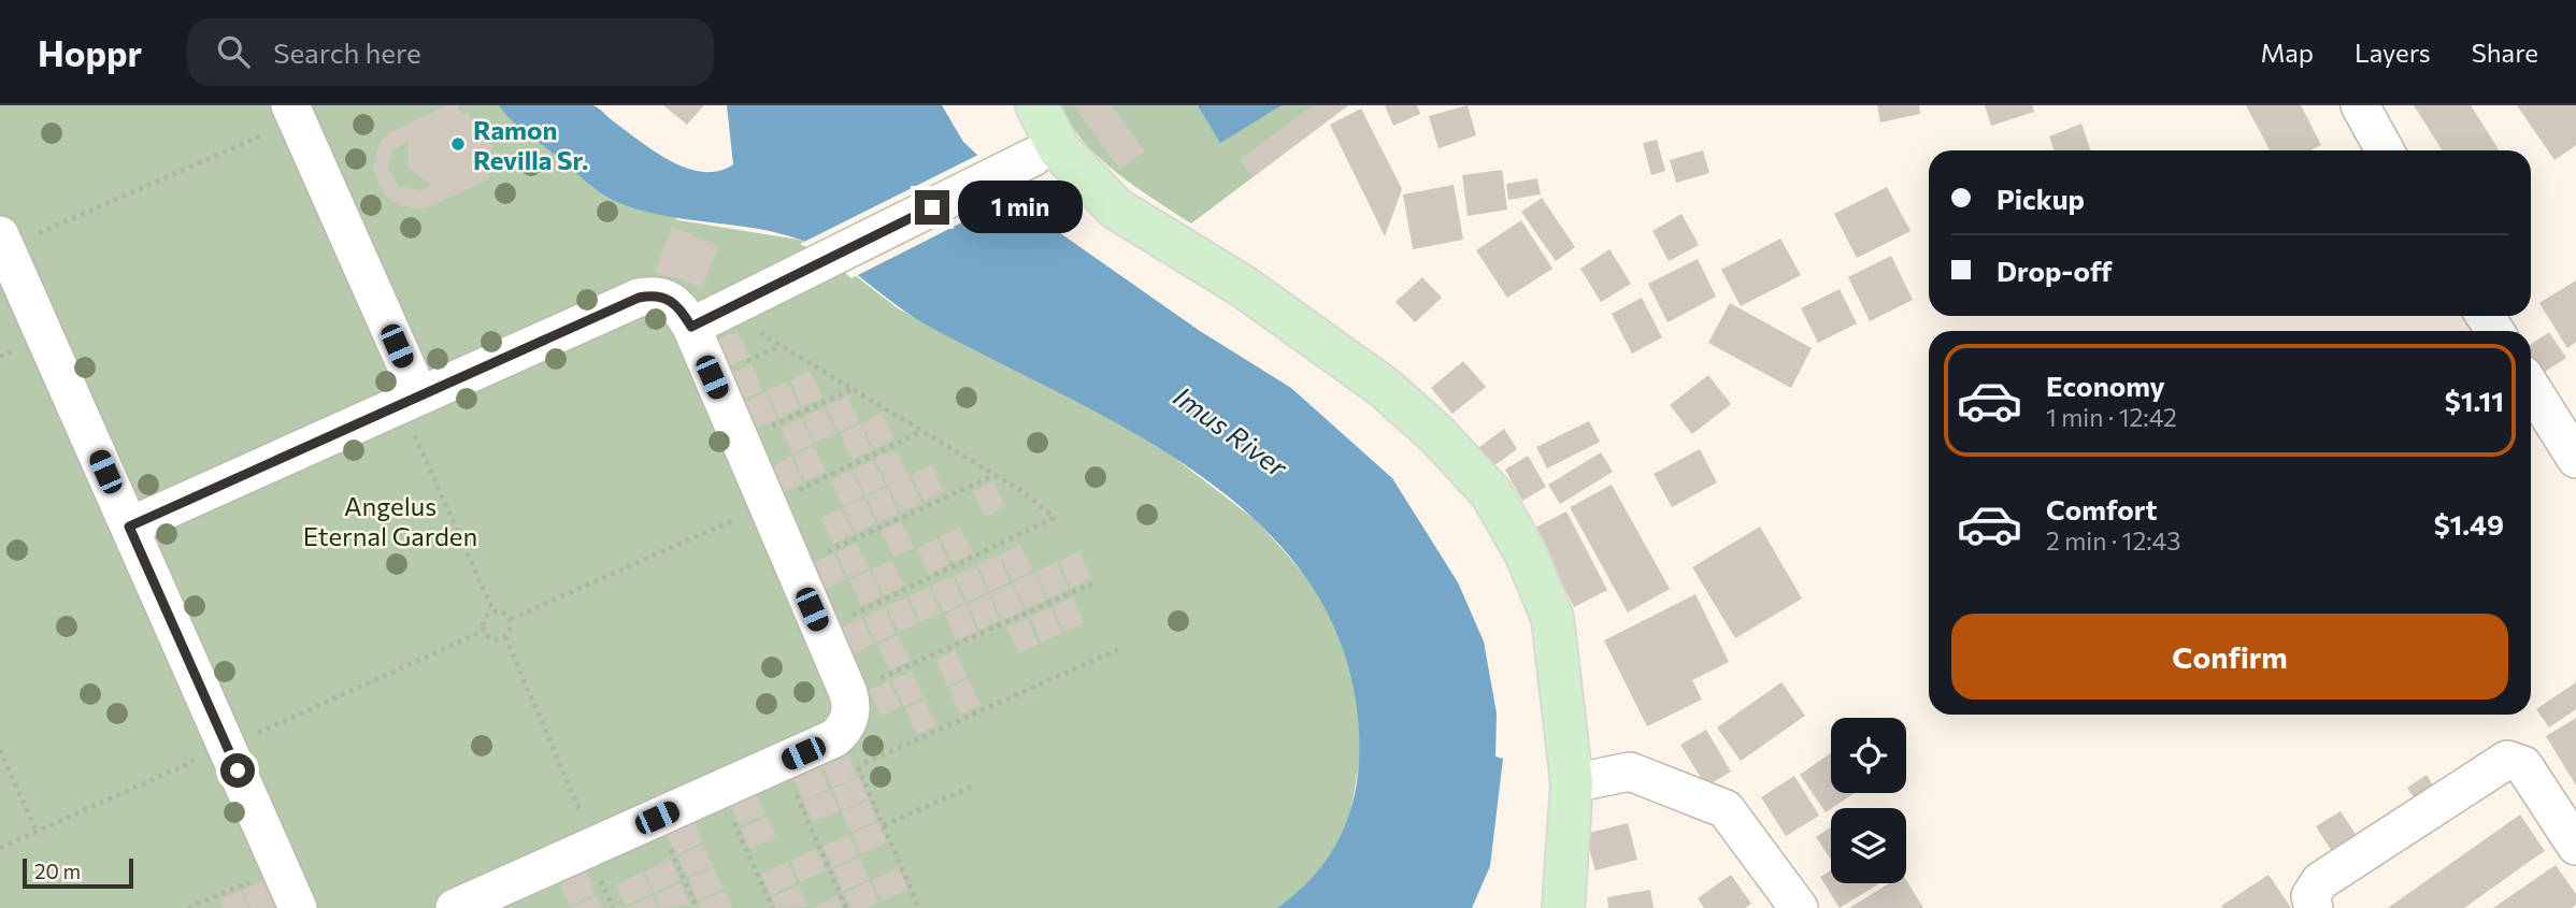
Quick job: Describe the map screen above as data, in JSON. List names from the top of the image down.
{
  "water": ["Imus River"],
  "parks": ["Angelus Eternal Garden"],
  "places": ["Ramon Revilla Sr."],
  "scale_bar": "20 m",
  "page": {
    "header": "Hoppr",
    "search": "Search here",
    "nav": ["Map", "Layers", "Share"],
    "banner": ["Pickup", "Drop-off"],
    "bubble": "1 min",
    "list": [
      {
        "name": "Economy",
        "note": "1 min · 12:42",
        "value": "$1.11"
      },
      {
        "name": "Comfort",
        "note": "2 min · 12:43",
        "value": "$1.49"
      }
    ],
    "buttons": "Confirm",
    "scale": "20 m"
  }
}
